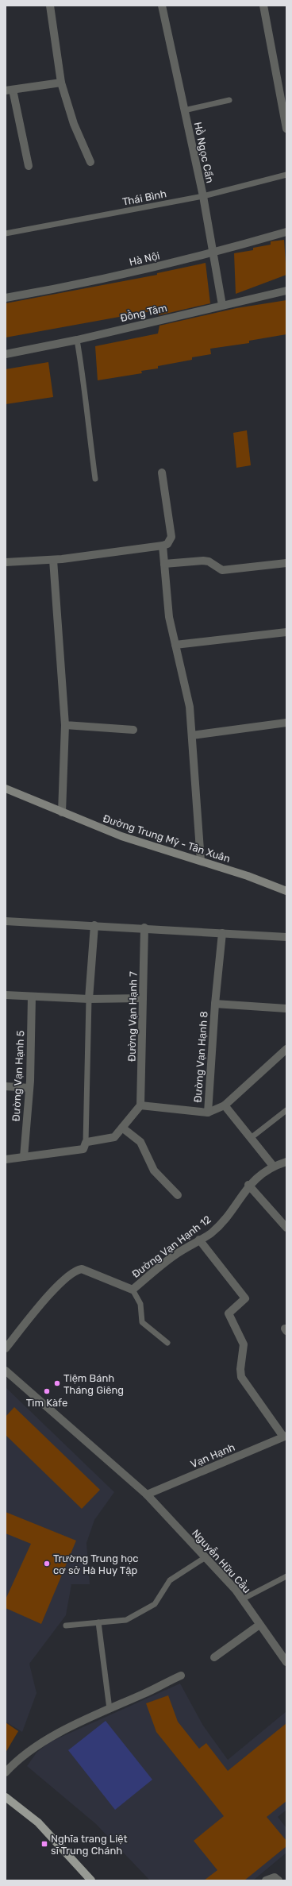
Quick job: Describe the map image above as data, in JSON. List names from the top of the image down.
{
  "streets": {
    "street": [
      "Hồ Ngọc Cẩn",
      "Hà Nội",
      "Đồng Tâm",
      "Đường Trung Mỹ - Tân Xuân",
      "Đường Vạn Hạnh 7",
      "Đường Vạn Hạnh 8",
      "Đường Vạn Hạnh 5",
      "Đường Vạn Hạnh 12",
      "Vạn Hạnh",
      "Nguyễn Hữu Cầu"
    ],
    "lane": ["Thái Bình"]
  },
  "crossings": [
    ["Hồ Ngọc Cẩn", "Thái Bình"],
    ["Hồ Ngọc Cẩn", "Hà Nội"],
    ["Hồ Ngọc Cẩn", "Đồng Tâm"],
    ["Vạn Hạnh", "Nguyễn Hữu Cầu"]
  ],
  "places": {
    "other": ["Tiệm Bánh Tháng Giêng", "Tìm Kàfe", "Trường Trung học cơ sở Hà Huy Tập"],
    "transit": ["Nghĩa trang Liệt sĩ Trung Chánh"]
  }
}
